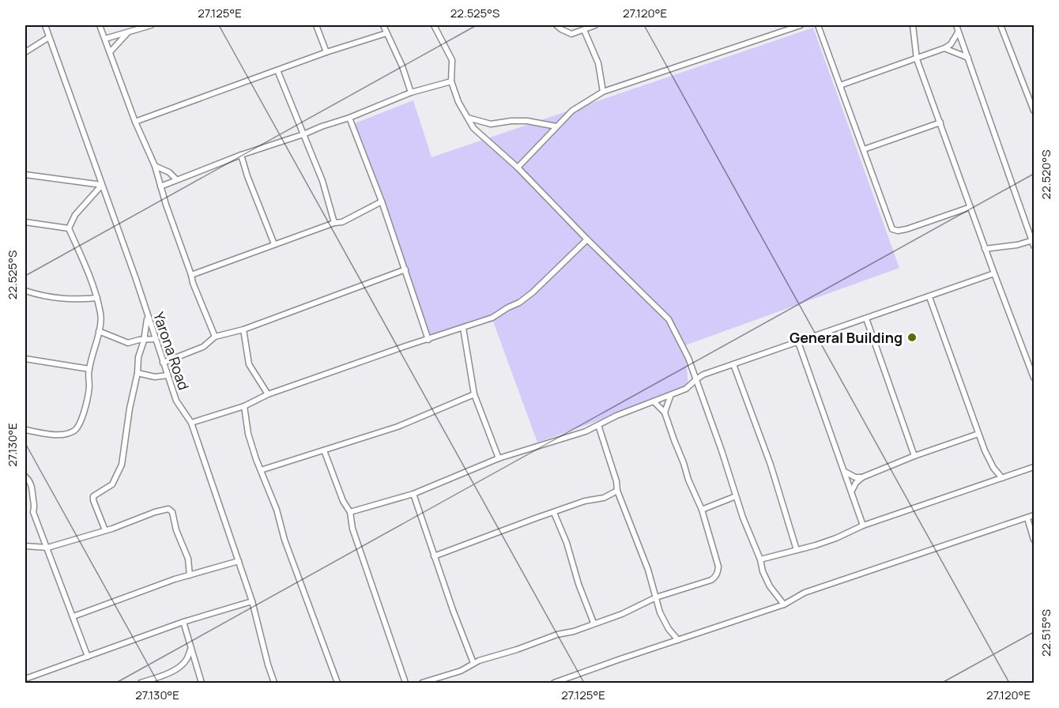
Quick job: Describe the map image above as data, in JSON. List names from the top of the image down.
{
  "streets": {
    "street": ["Yarona Road"]
  },
  "places": ["General Building"],
  "coordinates": [
    "27.125°E",
    "22.525°S",
    "27.120°E",
    "22.520°S",
    "27.130°E",
    "22.515°S"
  ]
}
